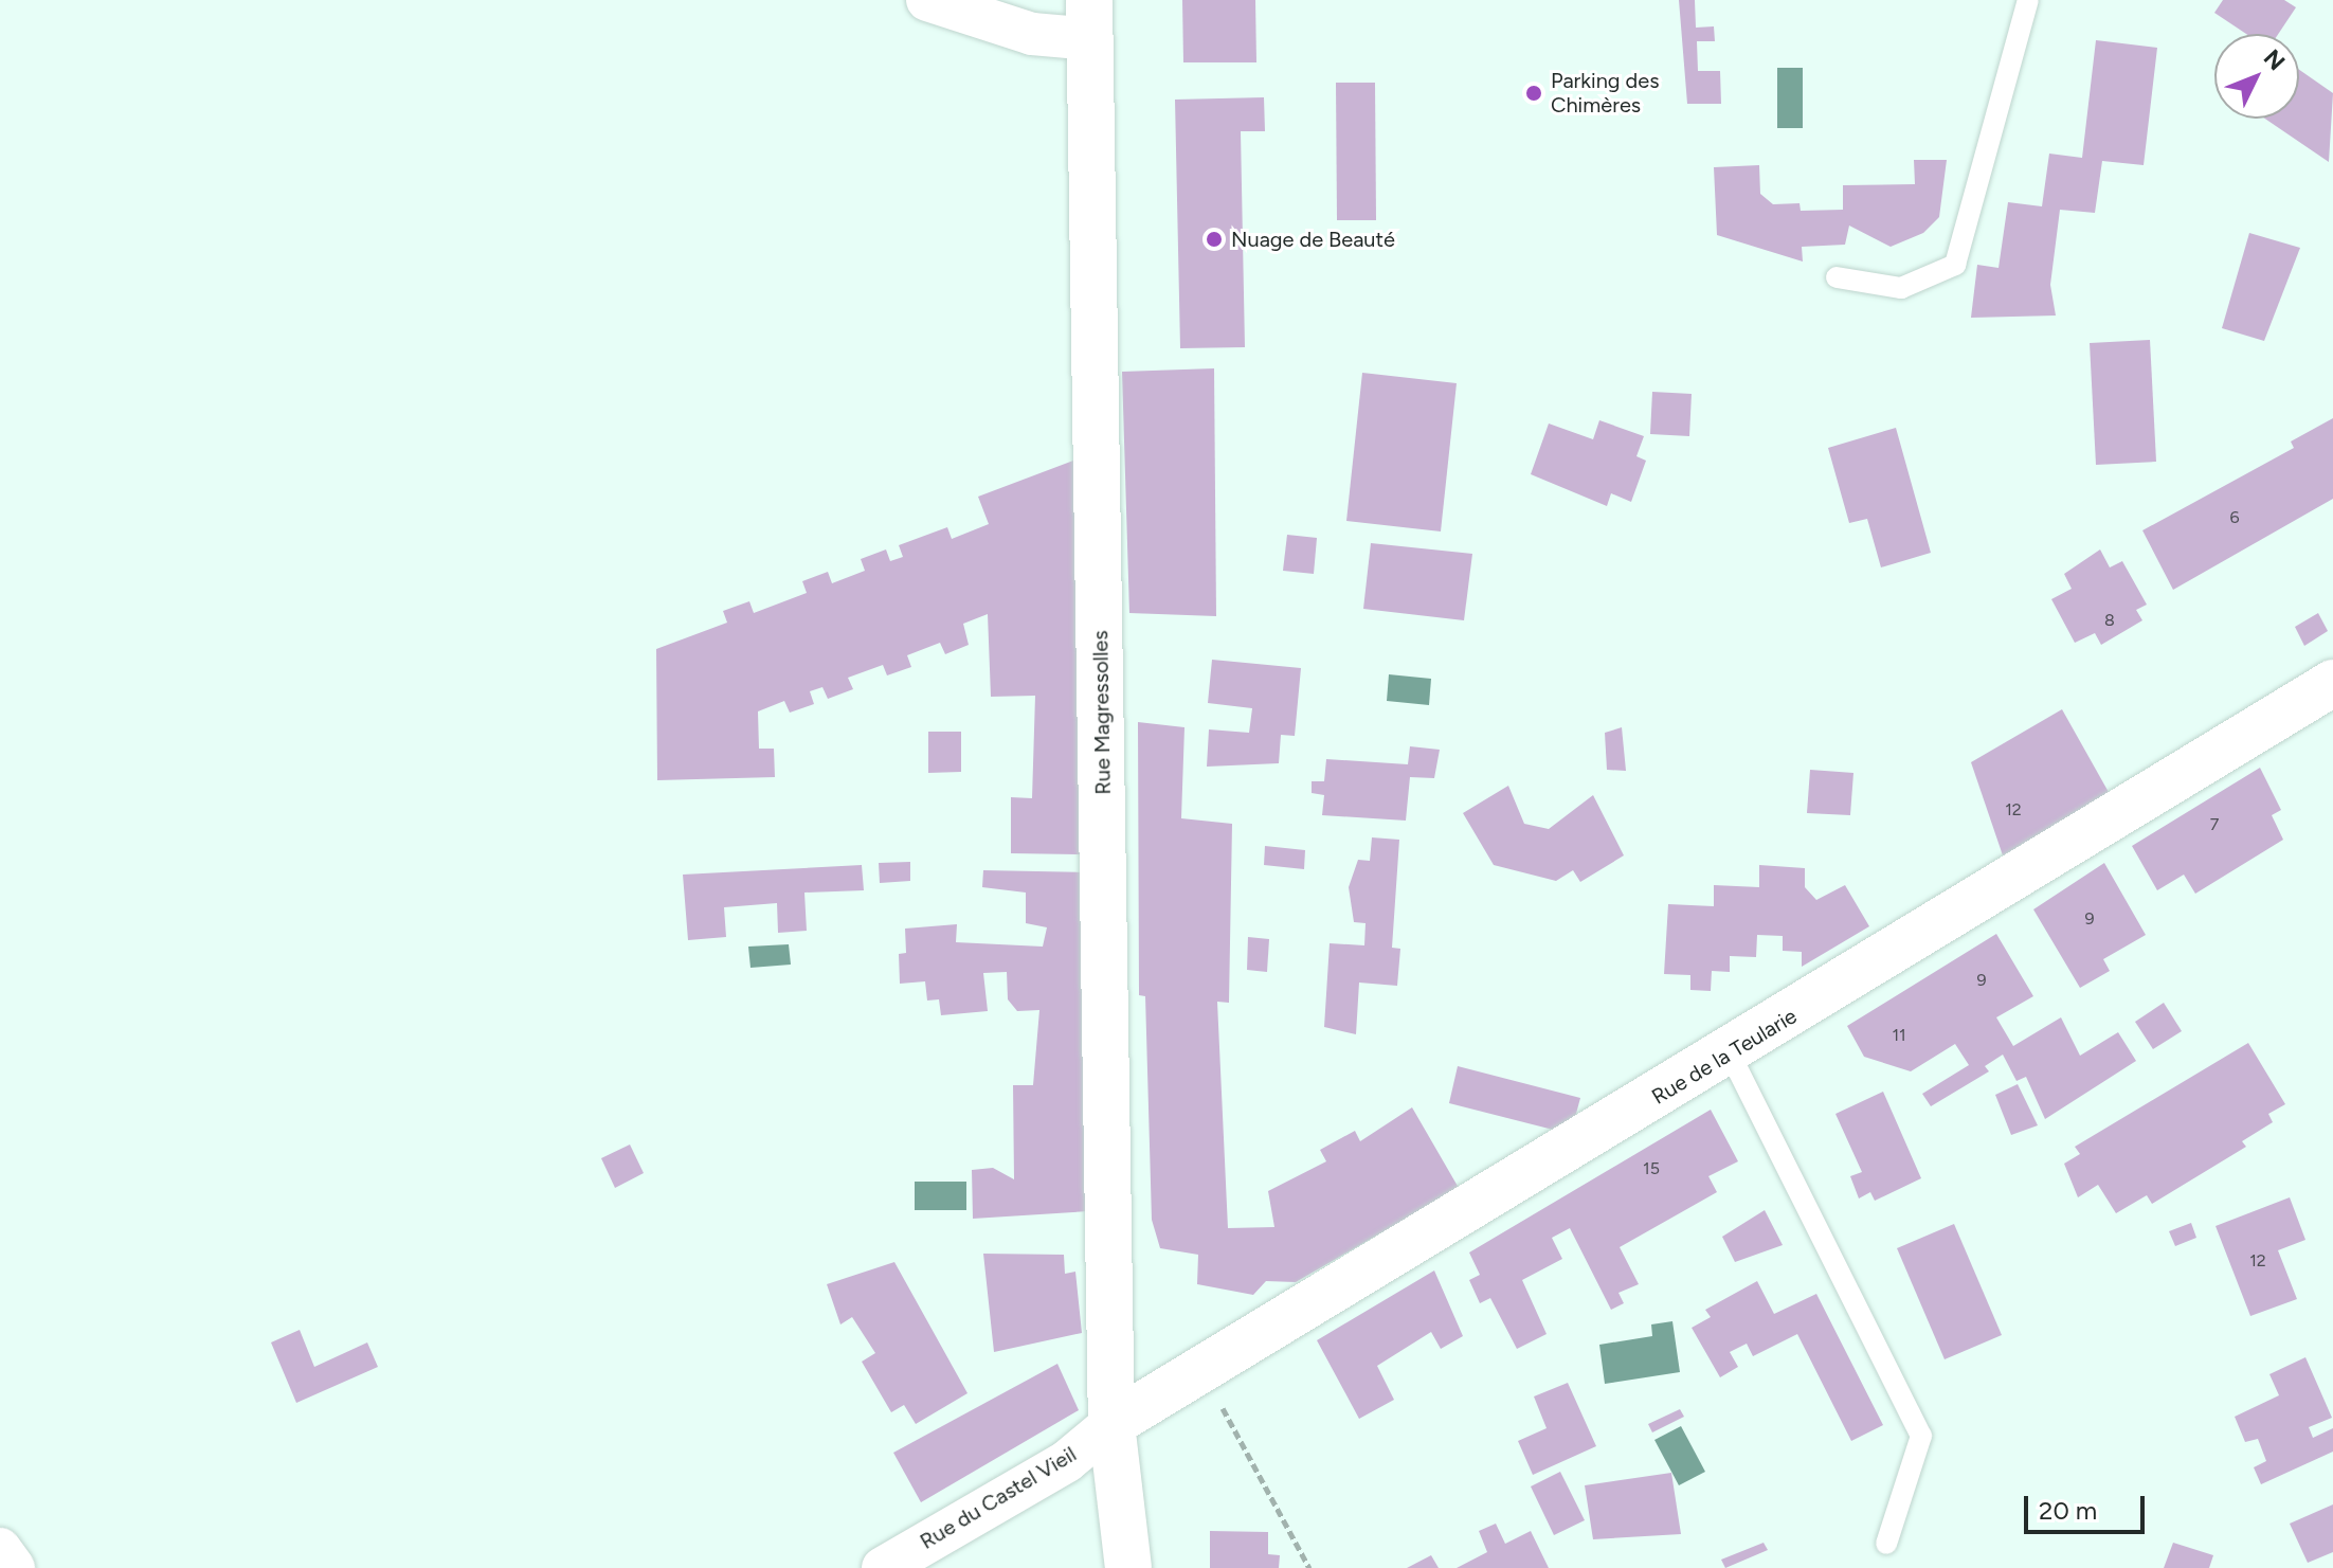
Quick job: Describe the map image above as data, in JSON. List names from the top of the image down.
{
  "streets": {
    "street": ["Rue Magressolles", "Rue de la Teularie", "Rue du Castel Vieil"]
  },
  "crossings": [
    ["Rue Magressolles", "Rue de la Teularie"],
    ["Rue Magressolles", "Rue du Castel Vieil"],
    ["Rue de la Teularie", "Rue du Castel Vieil"]
  ],
  "places": ["Parking des Chimères", "Nuage de Beauté"],
  "house_numbers": [
    "6",
    "8",
    "12",
    "7",
    "9",
    "9",
    "11",
    "15",
    "12"
  ],
  "scale_bar": "20 m",
  "north": "top right"
}
